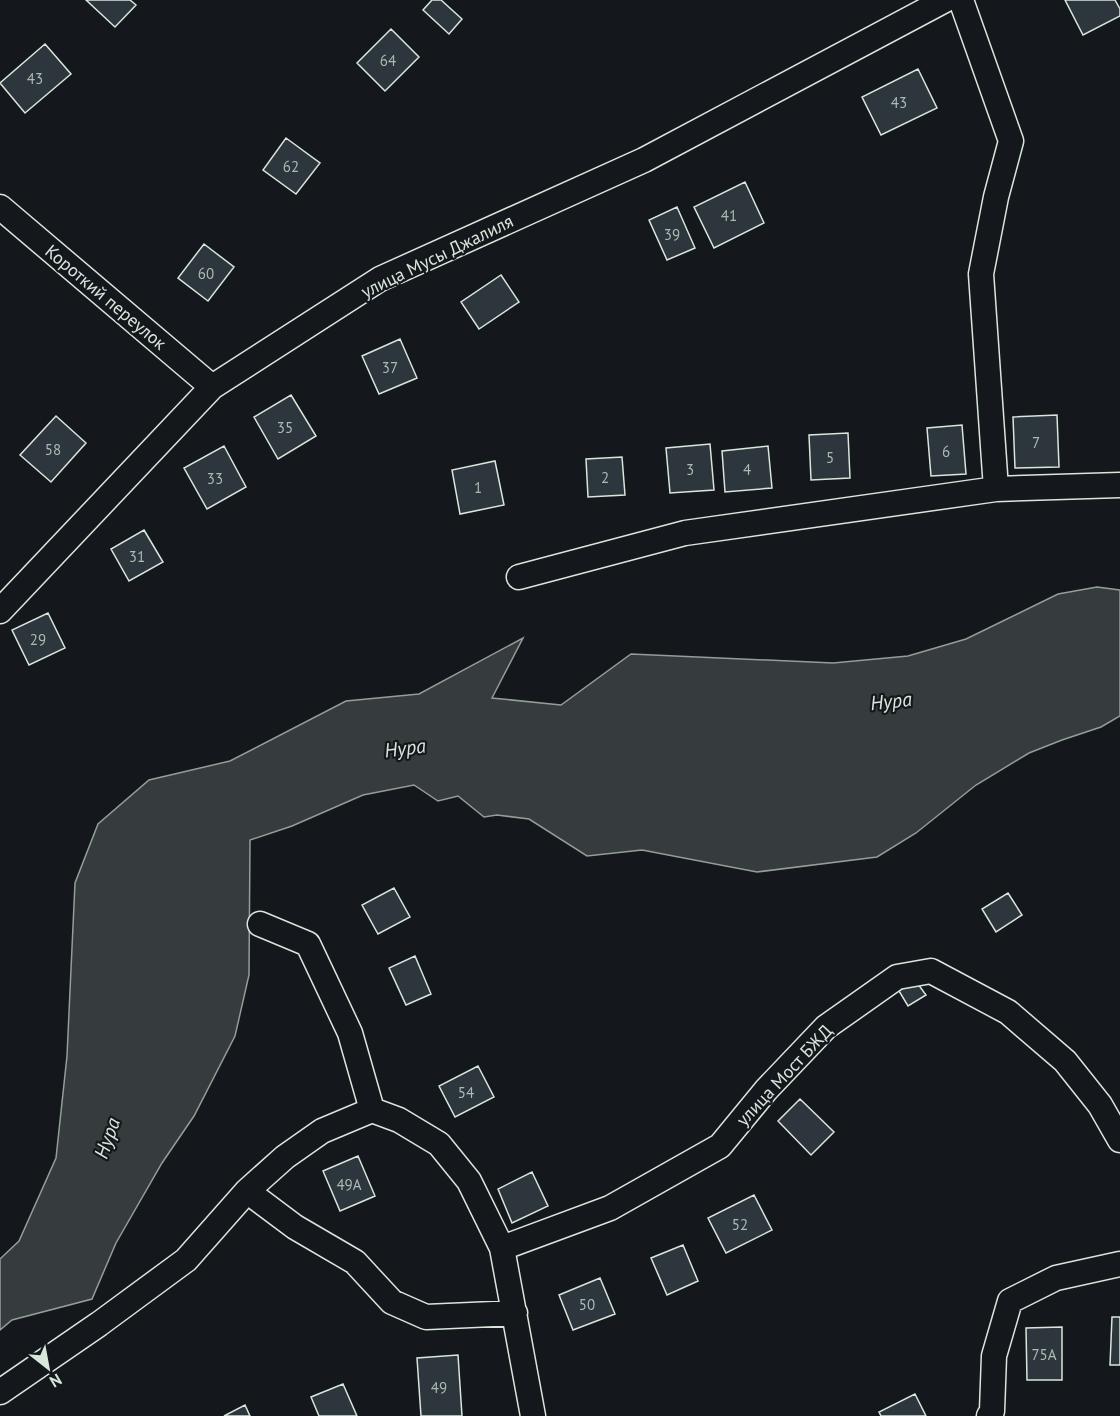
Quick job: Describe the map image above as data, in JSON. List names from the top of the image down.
{
  "streets": {
    "street": ["улица Мусы Джалиля", "Короткий переулок", "улица Мост БЖД"]
  },
  "crossings": [
    ["улица Мусы Джалиля", "Короткий переулок"]
  ],
  "water": ["Нура"],
  "house_numbers": [
    "64",
    "43",
    "43",
    "62",
    "41",
    "39",
    "60",
    "37",
    "35",
    "7",
    "58",
    "6",
    "5",
    "3",
    "4",
    "2",
    "33",
    "1",
    "31",
    "29",
    "54",
    "49А",
    "52",
    "50",
    "75А",
    "49"
  ],
  "north": "bottom right"
}
